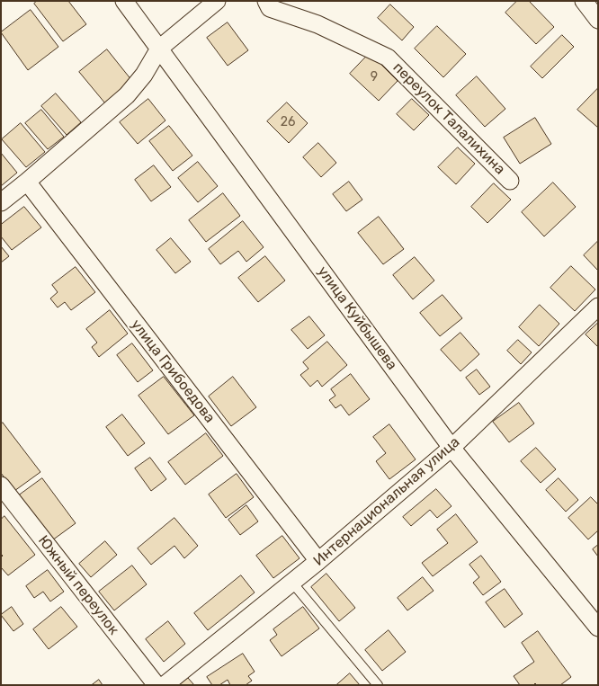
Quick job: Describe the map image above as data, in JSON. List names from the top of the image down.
{
  "streets": {
    "street": [
      "переулок Талалихина",
      "улица Куйбышева",
      "улица Грибоедова",
      "Интернациональная улица",
      "Южный переулок"
    ]
  },
  "crossings": [
    ["улица Куйбышева", "Интернациональная улица"],
    ["улица Грибоедова", "Интернациональная улица"]
  ],
  "house_numbers": ["9", "26"]
}
